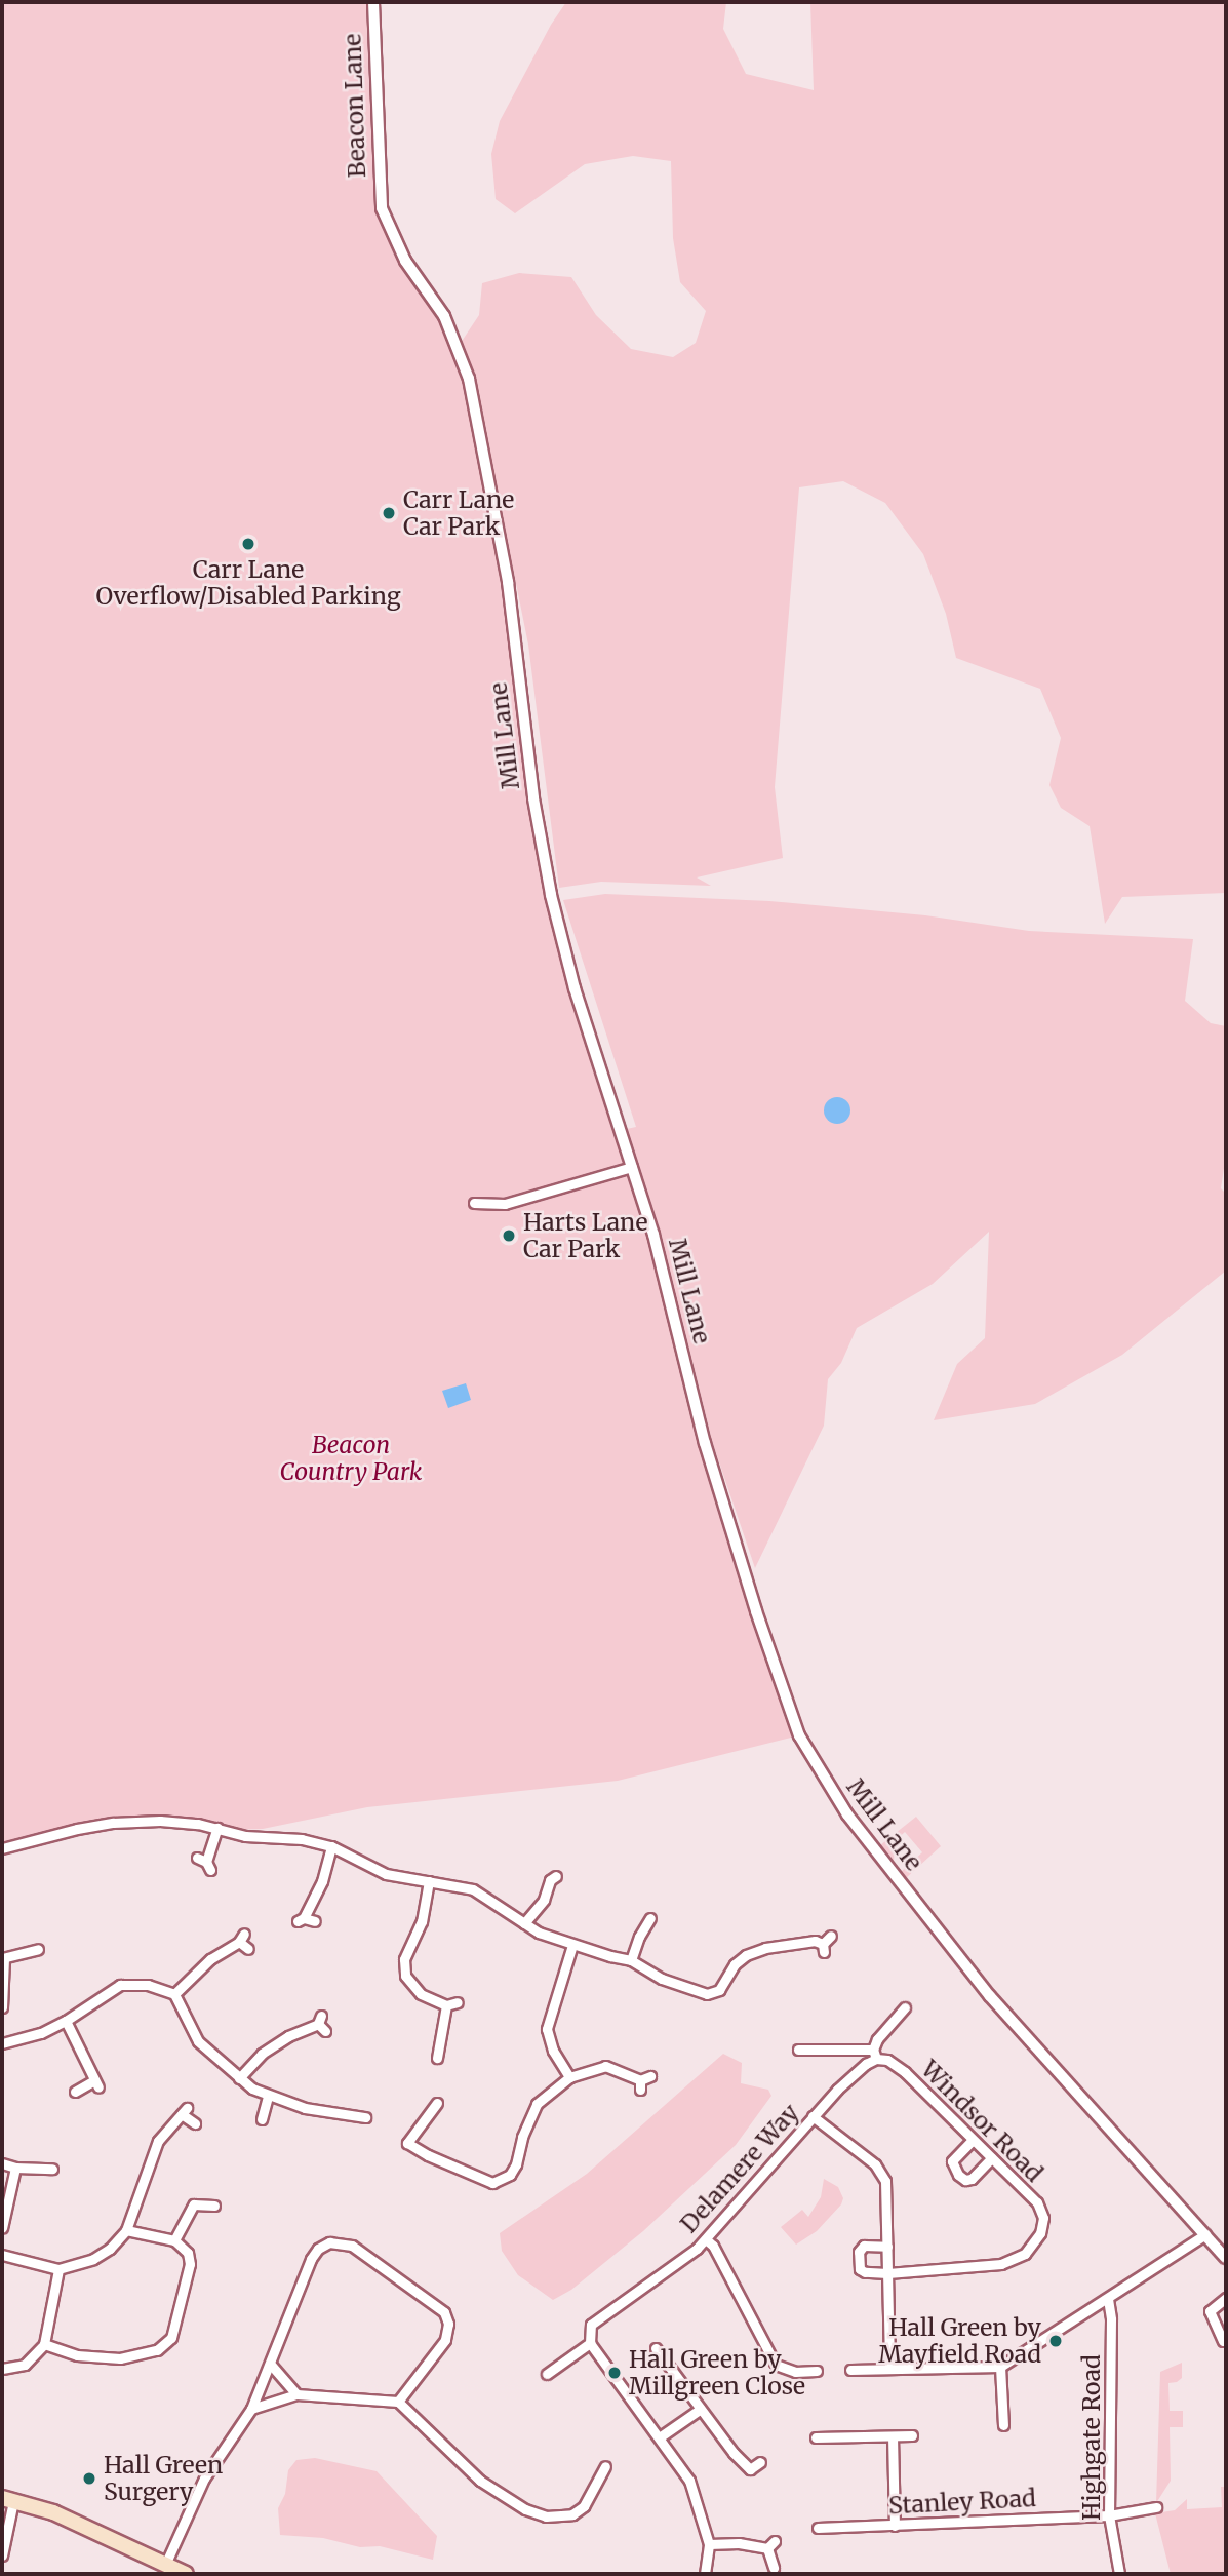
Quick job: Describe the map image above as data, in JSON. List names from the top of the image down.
{
  "streets": {
    "street": [
      "Beacon Lane",
      "Mill Lane",
      "Windsor Road",
      "Delamere Way",
      "Highgate Road",
      "Stanley Road"
    ]
  },
  "crossings": [
    ["Beacon Lane", "Mill Lane"],
    ["Windsor Road", "Delamere Way"],
    ["Highgate Road", "Stanley Road"]
  ],
  "parks": ["Beacon Country Park"],
  "places": [
    "Carr Lane Car Park",
    "Carr Lane Overflow/Disabled Parking",
    "Harts Lane Car Park",
    "Hall Green by Mayfield Road",
    "Hall Green by Millgreen Close",
    "Hall Green Surgery"
  ]
}
